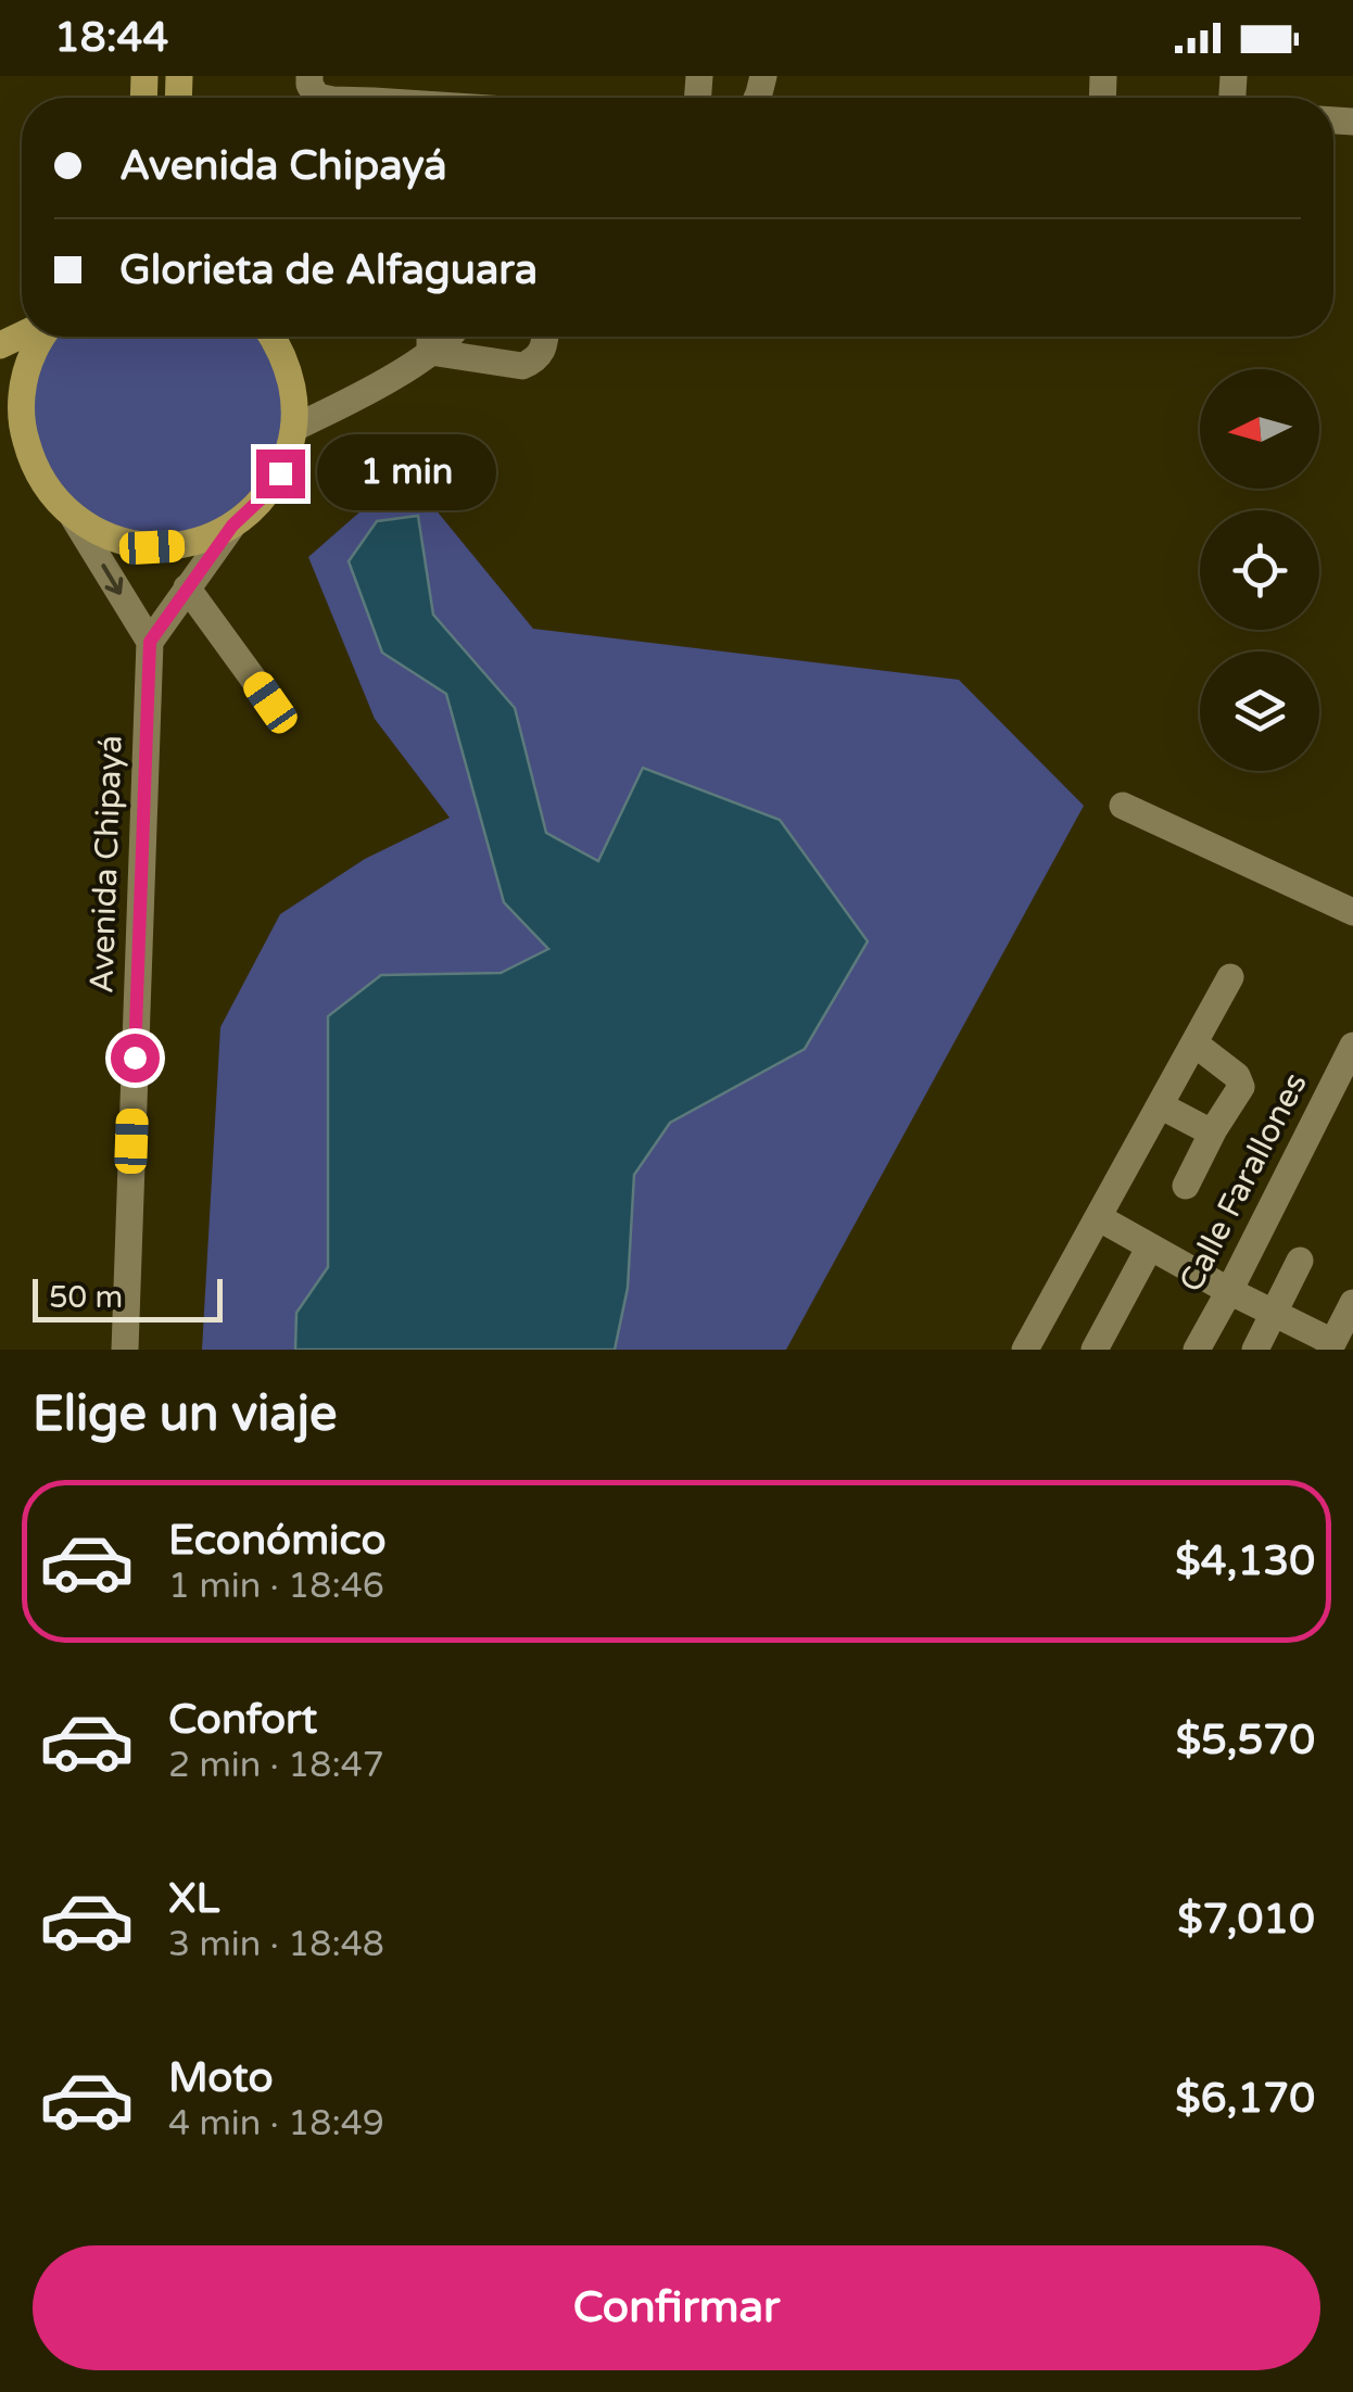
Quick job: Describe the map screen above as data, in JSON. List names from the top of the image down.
{
  "streets": {
    "street": ["Avenida Chipayá", "Calle Farallones"]
  },
  "scale_bar": "50 m",
  "north": "left",
  "page": {
    "status": "18:44",
    "banner": ["Avenida Chipayá", "Glorieta de Alfaguara"],
    "bubble": "1 min",
    "scale": "50 m",
    "heading": "Elige un viaje",
    "list": [
      {
        "name": "Económico",
        "note": "1 min · 18:46",
        "value": "$4,130"
      },
      {
        "name": "Confort",
        "note": "2 min · 18:47",
        "value": "$5,570"
      },
      {
        "name": "XL",
        "note": "3 min · 18:48",
        "value": "$7,010"
      },
      {
        "name": "Moto",
        "note": "4 min · 18:49",
        "value": "$6,170"
      }
    ],
    "buttons": "Confirmar"
  }
}
